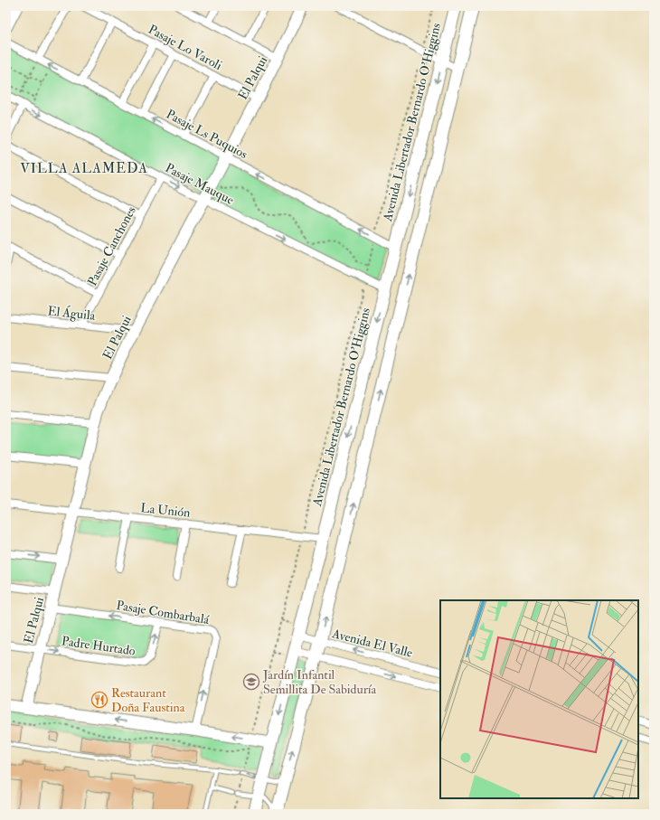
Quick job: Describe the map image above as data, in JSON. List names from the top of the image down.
{
  "streets": {
    "main road": ["Avenida Libertador Bernardo O'Higgins"],
    "street": [
      "Pasaje Lo Varoli",
      "El Palqui",
      "Pasaje Ls Puquios",
      "Pasaje Mauque",
      "Pasaje Canchones",
      "El Águila",
      "La Unión",
      "Pasaje Combarbalá",
      "Avenida El Valle",
      "Padre Hurtado"
    ]
  },
  "crossings": [
    ["Pasaje Lo Varoli", "El Palqui"],
    ["El Palqui", "Pasaje Ls Puquios"],
    ["El Palqui", "Pasaje Mauque"],
    ["El Palqui", "El Águila"],
    ["El Palqui", "La Unión"],
    ["El Palqui", "Pasaje Combarbalá"],
    ["El Palqui", "Padre Hurtado"],
    ["Avenida Libertador Bernardo O'Higgins", "Pasaje Ls Puquios"],
    ["Avenida Libertador Bernardo O'Higgins", "Pasaje Mauque"],
    ["Avenida Libertador Bernardo O'Higgins", "La Unión"],
    ["Avenida Libertador Bernardo O'Higgins", "Avenida El Valle"],
    ["Pasaje Mauque", "Pasaje Canchones"],
    ["Pasaje Canchones", "El Águila"],
    ["Pasaje Combarbalá", "Padre Hurtado"]
  ],
  "one_way": ["Pasaje Ls Puquios"],
  "districts": ["VILLA ALAMEDA"],
  "places": {
    "school or university": ["Jardín Infantil Semillita De Sabiduría"],
    "restaurant": ["Restaurant Doña Faustina"]
  }
}
